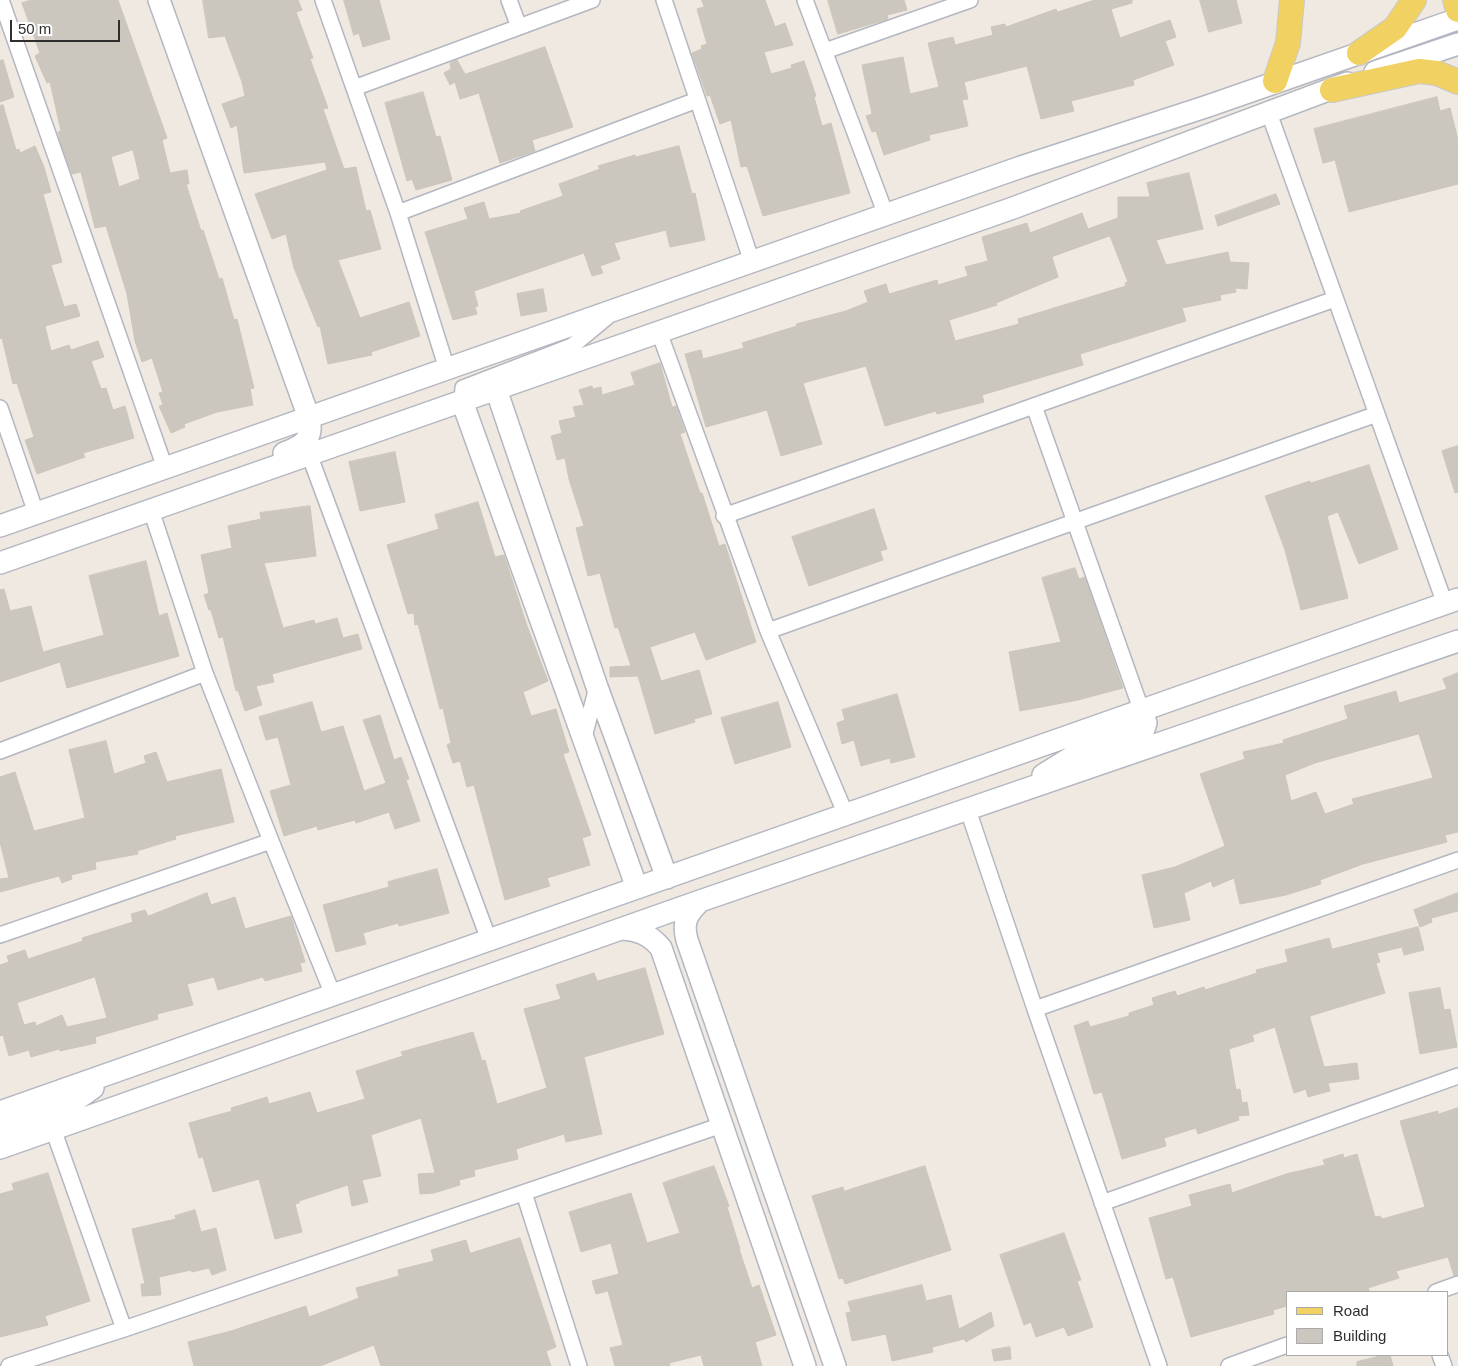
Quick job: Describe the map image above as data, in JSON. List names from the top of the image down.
{
  "legend": ["Road", "Building"],
  "scale_bar": "50 m"
}
